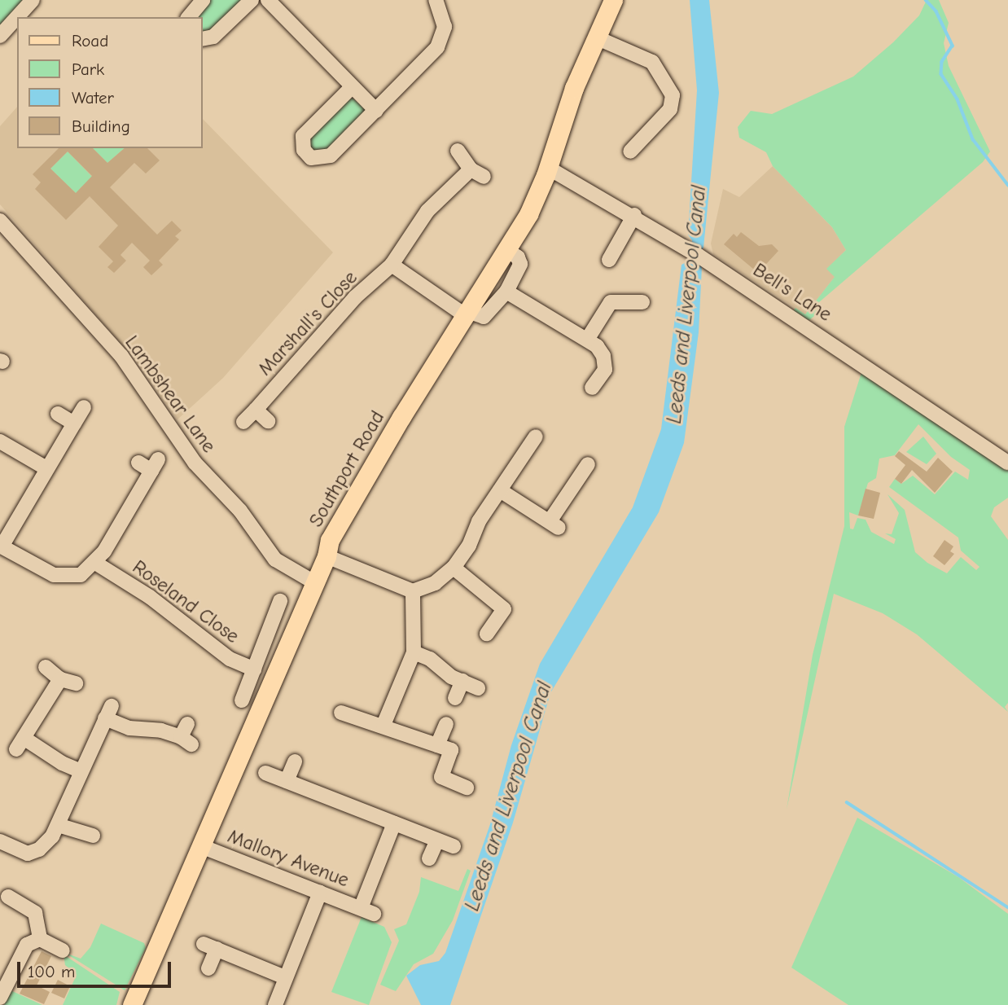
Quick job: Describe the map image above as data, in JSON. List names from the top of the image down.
{
  "streets": {
    "main road": ["Southport Road"],
    "street": [
      "Bell's Lane",
      "Marshall's Close",
      "Lambshear Lane",
      "Roseland Close",
      "Mallory Avenue"
    ]
  },
  "crossings": [
    ["Bell's Lane", "Southport Road"],
    ["Lambshear Lane", "Southport Road"],
    ["Southport Road", "Mallory Avenue"]
  ],
  "water": ["Leeds and Liverpool Canal"],
  "legend": [
    "Road",
    "Park",
    "Water",
    "Building"
  ],
  "scale_bar": "100 m"
}
